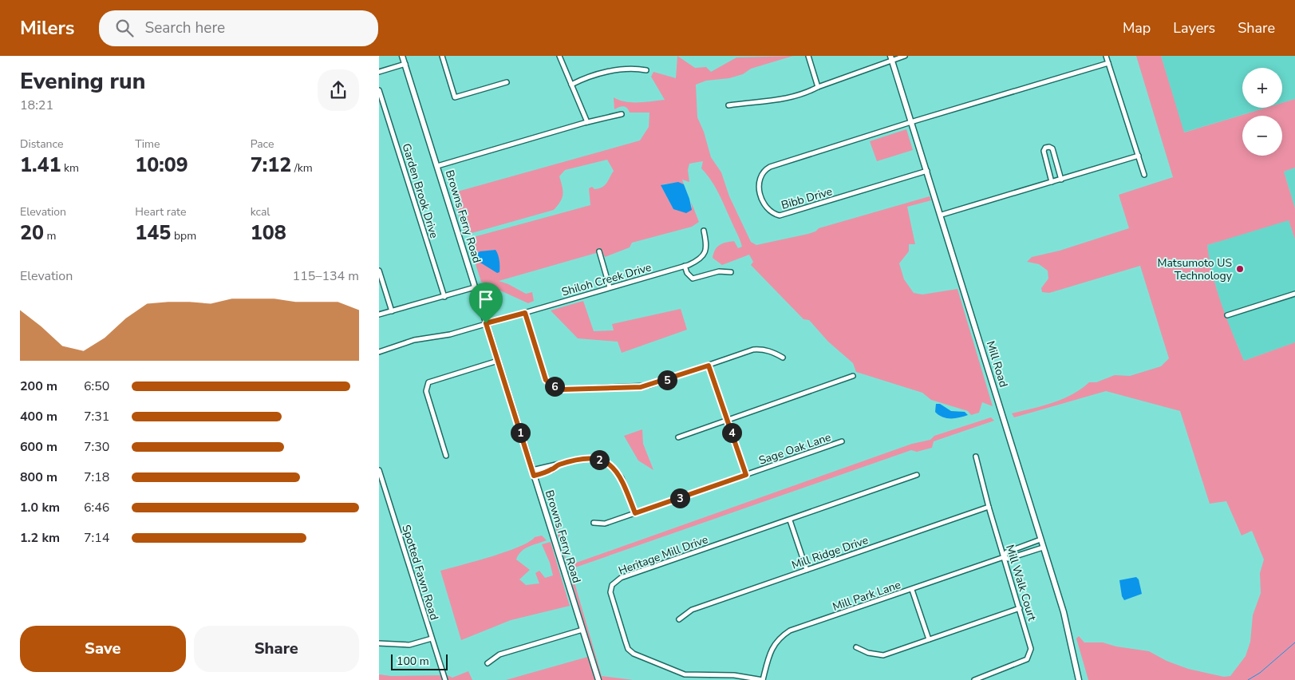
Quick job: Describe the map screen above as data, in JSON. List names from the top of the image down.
{
  "streets": {
    "street": [
      "Garden Brook Drive",
      "Bibb Drive",
      "Browns Ferry Road",
      "Shiloh Creek Drive",
      "Mill Road",
      "Sage Oak Lane",
      "Mill Ridge Drive",
      "Heritage Mill Drive",
      "Spotted Fawn Road",
      "Mill Walk Court",
      "Mill Park Lane"
    ]
  },
  "crossings": [
    ["Bibb Drive", "Mill Road"],
    ["Browns Ferry Road", "Shiloh Creek Drive"],
    ["Mill Road", "Mill Park Lane"],
    ["Mill Ridge Drive", "Mill Walk Court"],
    ["Heritage Mill Drive", "Mill Park Lane"],
    ["Mill Walk Court", "Mill Park Lane"]
  ],
  "places": ["Matsumoto US Technology"],
  "scale_bar": "100 m",
  "page": {
    "header": "Milers",
    "search": "Search here",
    "nav": ["Map", "Layers", "Share"],
    "heading": ["Evening run", "18:21"],
    "map_buttons": ["+", "−"],
    "stats": [
      ["Distance", "1.41 km"],
      ["Time", "10:09"],
      ["Pace", "7:12 /km"],
      ["Elevation", "20 m"],
      ["Heart rate", "145 bpm"],
      ["kcal", "108"]
    ],
    "chart": ["Elevation", "115–134 m"],
    "pins": [
      "5",
      "6",
      "1",
      "4",
      "2",
      "3"
    ],
    "list": [
      {
        "name": "200 m",
        "note": "6:50"
      },
      {
        "name": "400 m",
        "note": "7:31"
      },
      {
        "name": "600 m",
        "note": "7:30"
      },
      {
        "name": "800 m",
        "note": "7:18"
      },
      {
        "name": "1.0 km",
        "note": "6:46"
      },
      {
        "name": "1.2 km",
        "note": "7:14"
      }
    ],
    "buttons": ["Save", "Share"],
    "scale": "100 m"
  }
}
